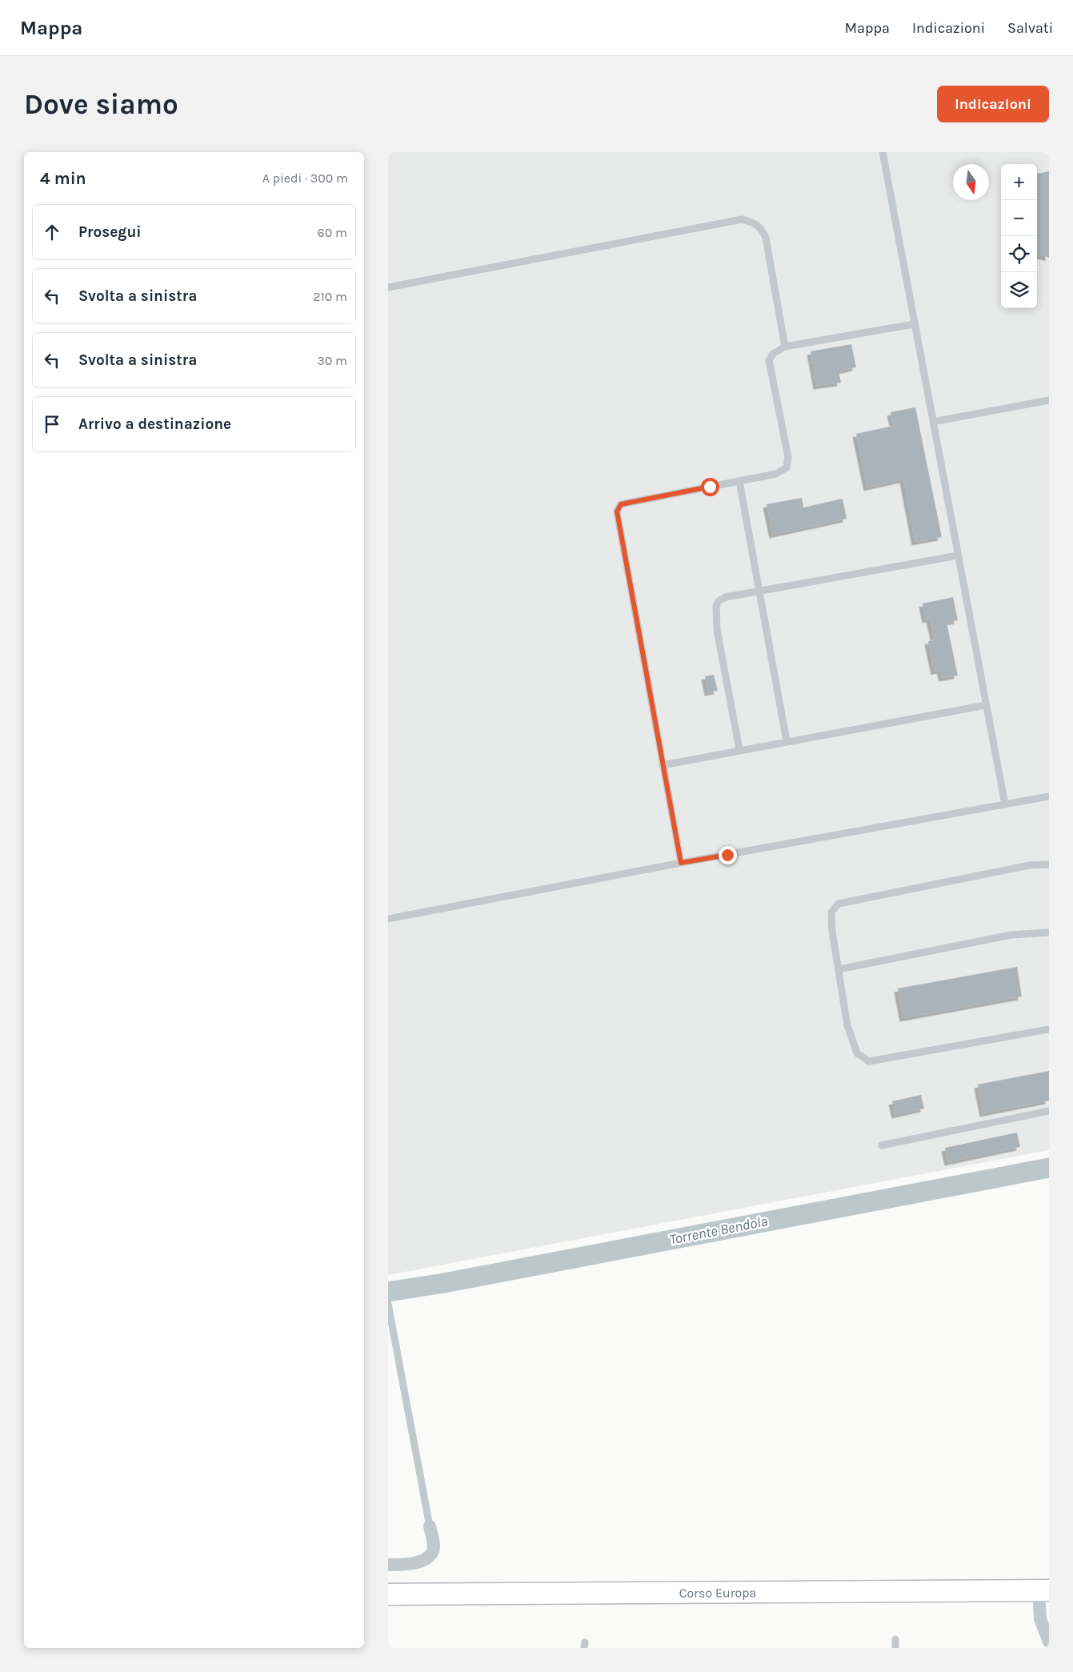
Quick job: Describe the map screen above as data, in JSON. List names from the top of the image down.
{
  "streets": {
    "main road": ["Corso Europa"]
  },
  "water": ["Torrente Bendola"],
  "north": "bottom",
  "page": {
    "header": "Mappa",
    "nav": ["Mappa", "Indicazioni", "Salvati"],
    "buttons": "Indicazioni",
    "title": "Dove siamo",
    "heading": ["4 min", "A piedi · 300 m"],
    "map_buttons": ["+", "−"],
    "list": [
      ["Prosegui", "60 m"],
      ["Svolta a sinistra", "210 m"],
      ["Svolta a sinistra", "30 m"],
      "Arrivo a destinazione"
    ]
  }
}
